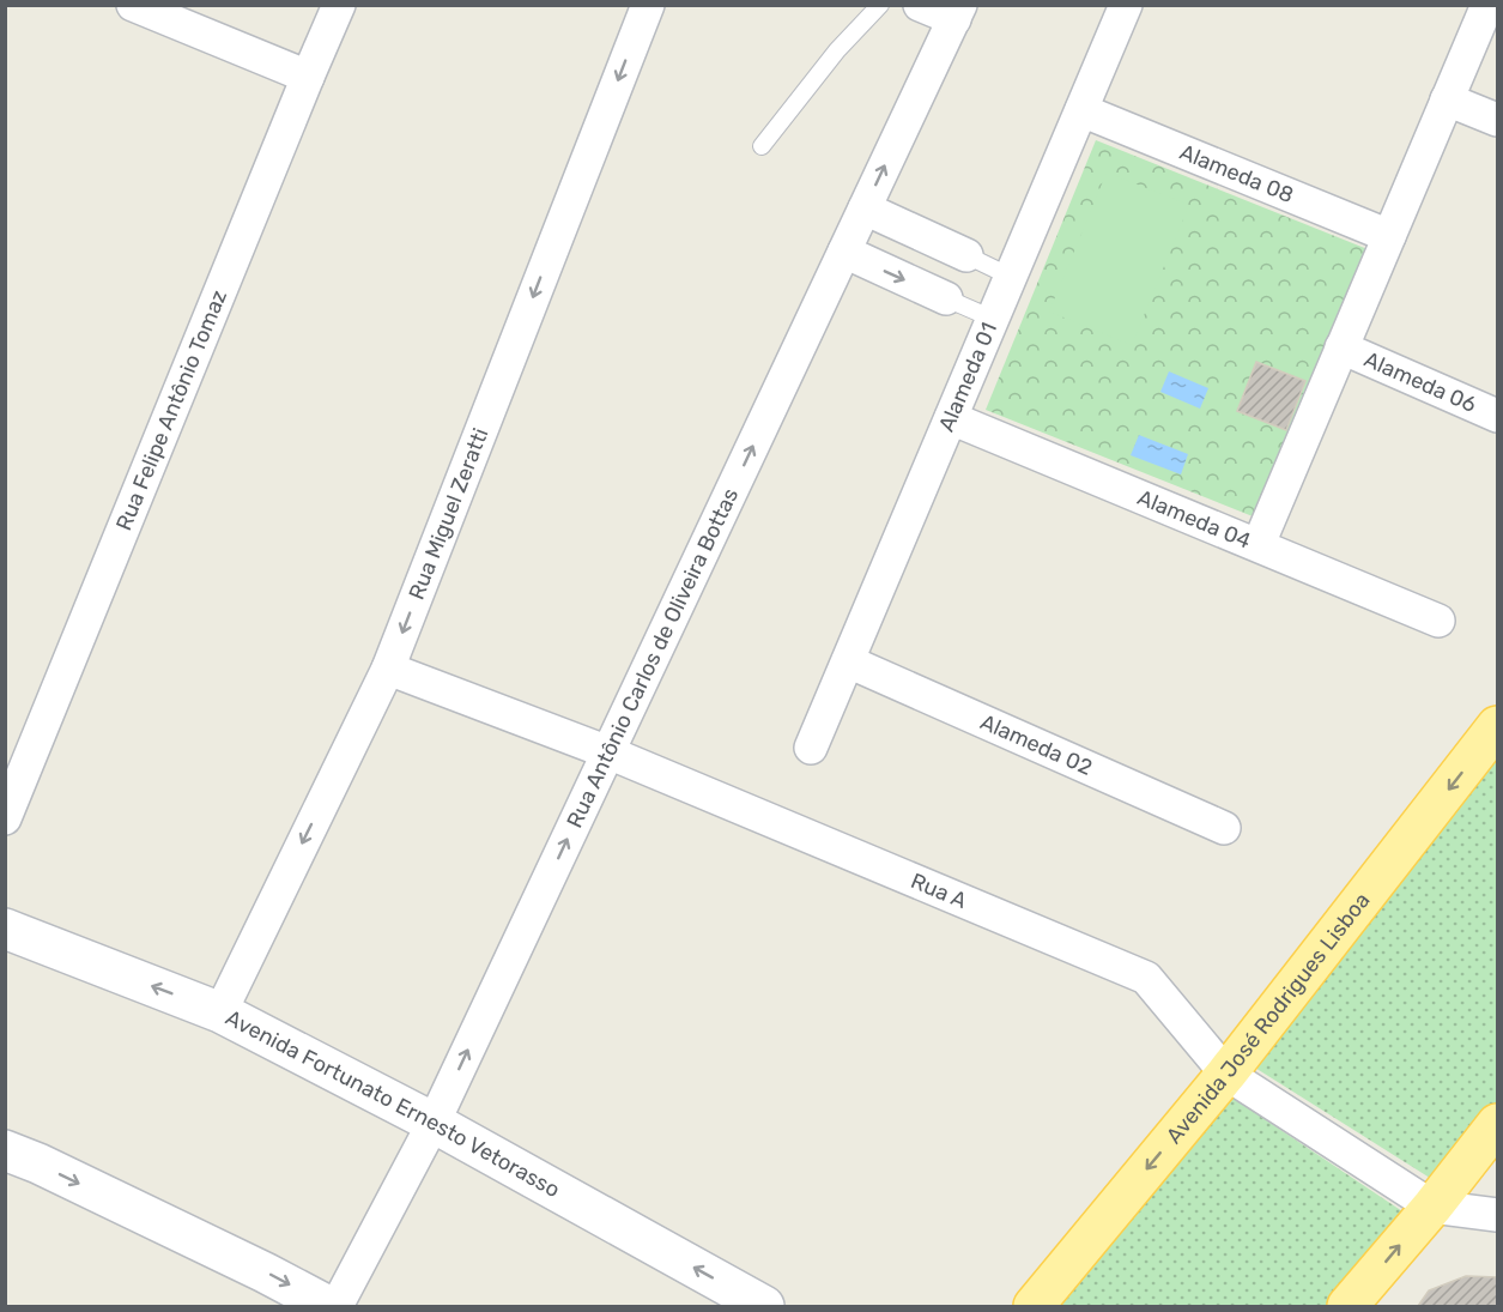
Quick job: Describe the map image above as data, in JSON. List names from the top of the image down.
{
  "streets": {
    "main road": ["Avenida José Rodrigues Lisboa"],
    "street": [
      "Alameda 08",
      "Alameda 01",
      "Alameda 06",
      "Rua Felipe Antônio Tomaz",
      "Rua Miguel Zeratti",
      "Alameda 04",
      "Rua Antônio Carlos de Oliveira Bottas",
      "Alameda 02",
      "Rua A",
      "Avenida Fortunato Ernesto Vetorasso"
    ]
  },
  "crossings": [
    ["Alameda 08", "Alameda 01"],
    ["Alameda 01", "Alameda 04"],
    ["Alameda 01", "Alameda 02"],
    ["Rua Miguel Zeratti", "Rua A"],
    ["Rua Miguel Zeratti", "Avenida Fortunato Ernesto Vetorasso"],
    ["Rua Antônio Carlos de Oliveira Bottas", "Rua A"],
    ["Rua Antônio Carlos de Oliveira Bottas", "Avenida Fortunato Ernesto Vetorasso"],
    ["Rua A", "Avenida José Rodrigues Lisboa"]
  ],
  "one_way": ["Rua Miguel Zeratti", "Rua Antônio Carlos de Oliveira Bottas", "Avenida Fortunato Ernesto Vetorasso"]
}
